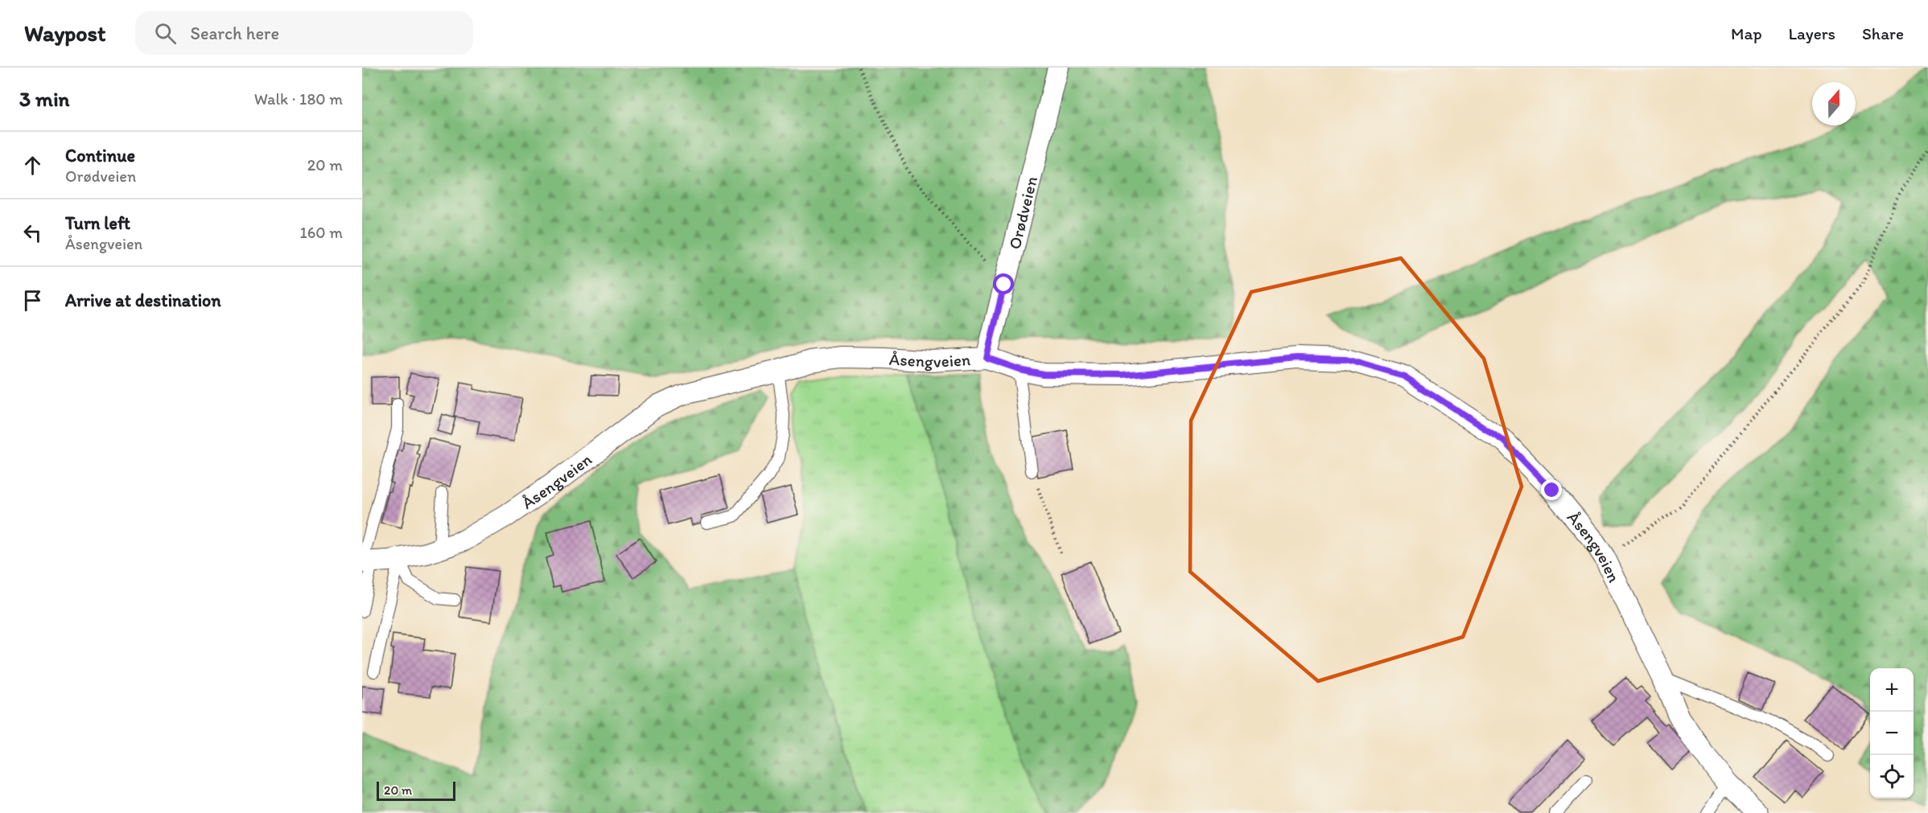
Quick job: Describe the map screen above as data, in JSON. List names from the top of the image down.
{
  "streets": {
    "street": ["Orødveien", "Åsengveien"]
  },
  "crossings": [
    ["Orødveien", "Åsengveien"]
  ],
  "scale_bar": "20 m",
  "north": "top",
  "page": {
    "header": "Waypost",
    "search": "Search here",
    "nav": ["Map", "Layers", "Share"],
    "heading": ["3 min", "Walk · 180 m"],
    "list": [
      ["Continue", "Orødveien", "20 m"],
      ["Turn left", "Åsengveien", "160 m"],
      "Arrive at destination"
    ],
    "map_buttons": ["+", "−"],
    "scale": "20 m"
  }
}
